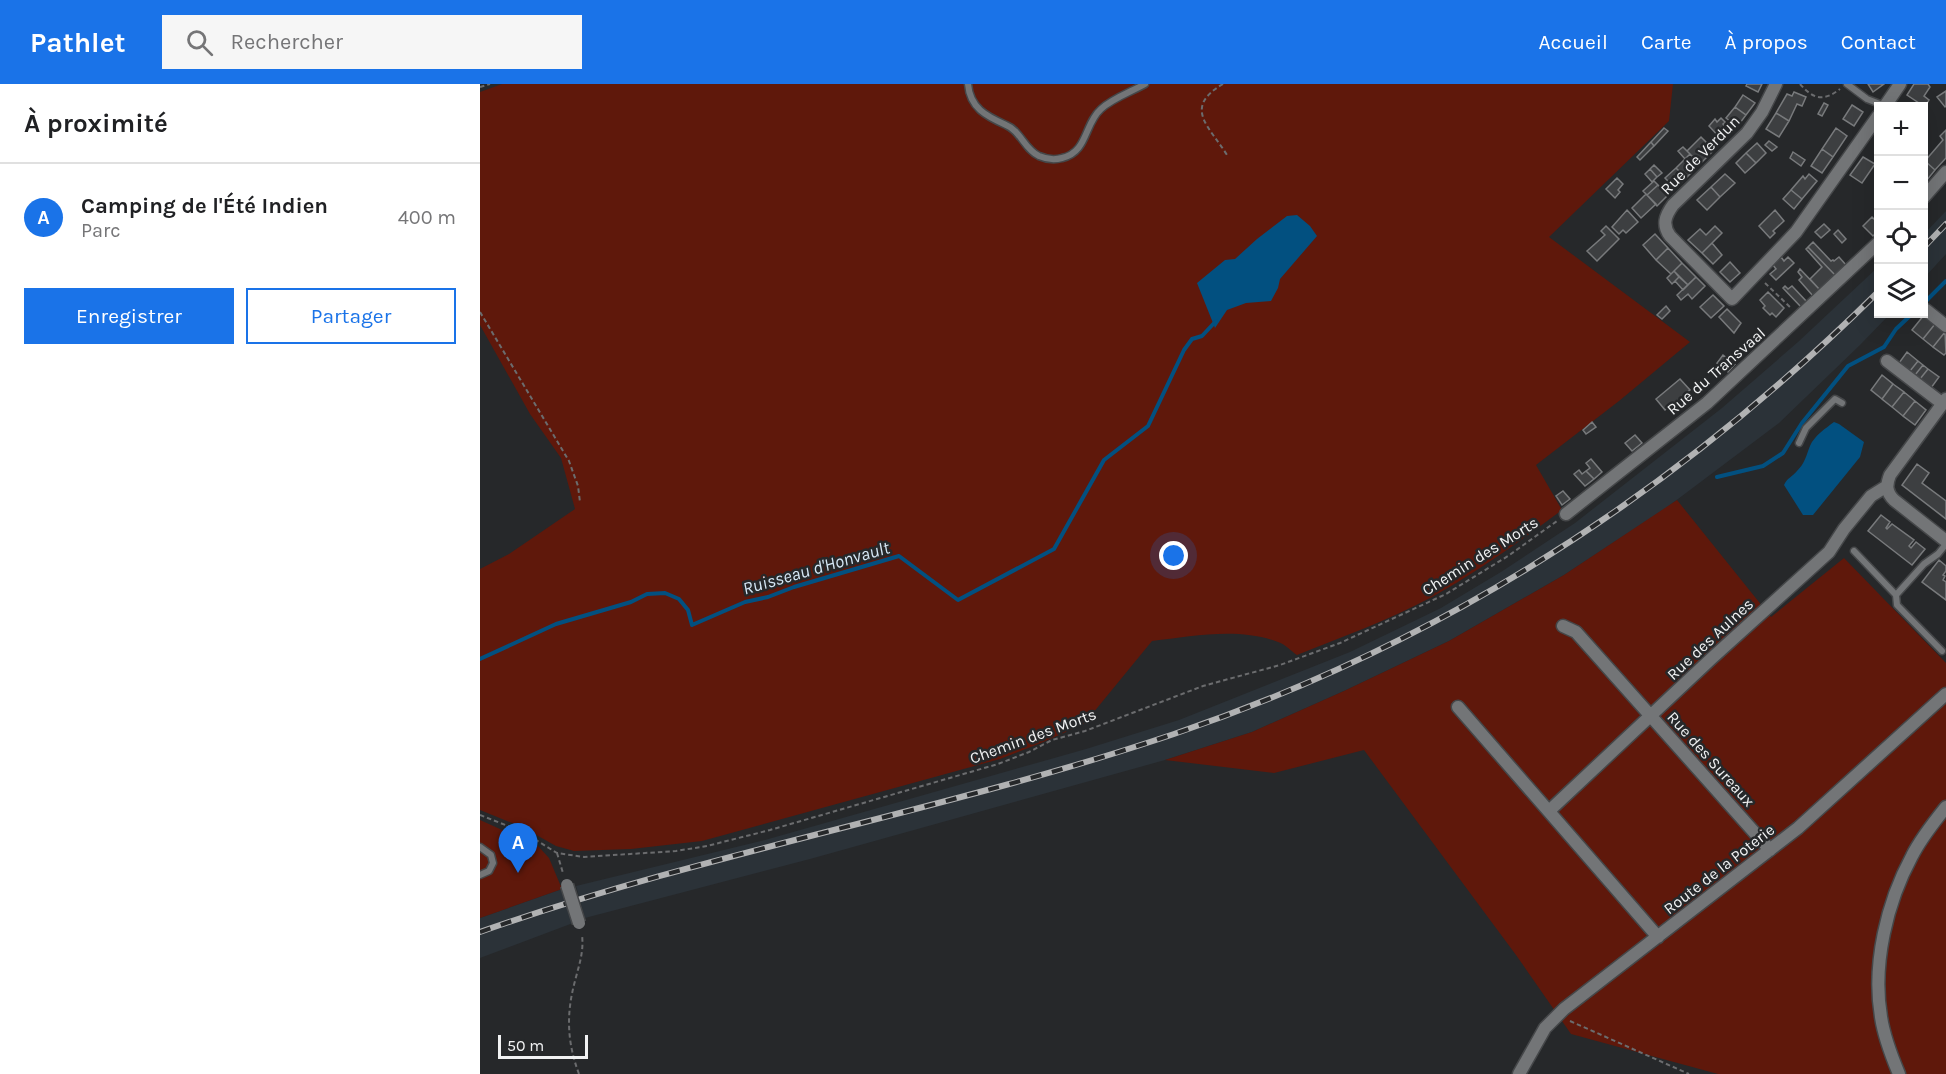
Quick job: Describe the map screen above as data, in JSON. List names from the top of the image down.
{
  "streets": {
    "street": [
      "Rue de Verdun",
      "Rue du Transvaal",
      "Rue des Aulnes",
      "Rue des Sureaux",
      "Route de la Poterie"
    ],
    "path": ["Chemin des Morts"]
  },
  "crossings": [
    ["Rue du Transvaal", "Chemin des Morts"],
    ["Rue des Aulnes", "Rue des Sureaux"],
    ["Rue des Sureaux", "Route de la Poterie"]
  ],
  "water": ["Ruisseau d'Honvault"],
  "scale_bar": "50 m",
  "page": {
    "header": "Pathlet",
    "search": "Rechercher",
    "nav": [
      "Accueil",
      "Carte",
      "À propos",
      "Contact"
    ],
    "heading": "À proximité",
    "map_buttons": ["+", "−"],
    "list": [
      {
        "mark": "A",
        "name": "Camping de l'Été Indien",
        "note": "Parc",
        "value": "400 m"
      }
    ],
    "buttons": ["Enregistrer", "Partager"],
    "pins": "A",
    "scale": "50 m"
  }
}
